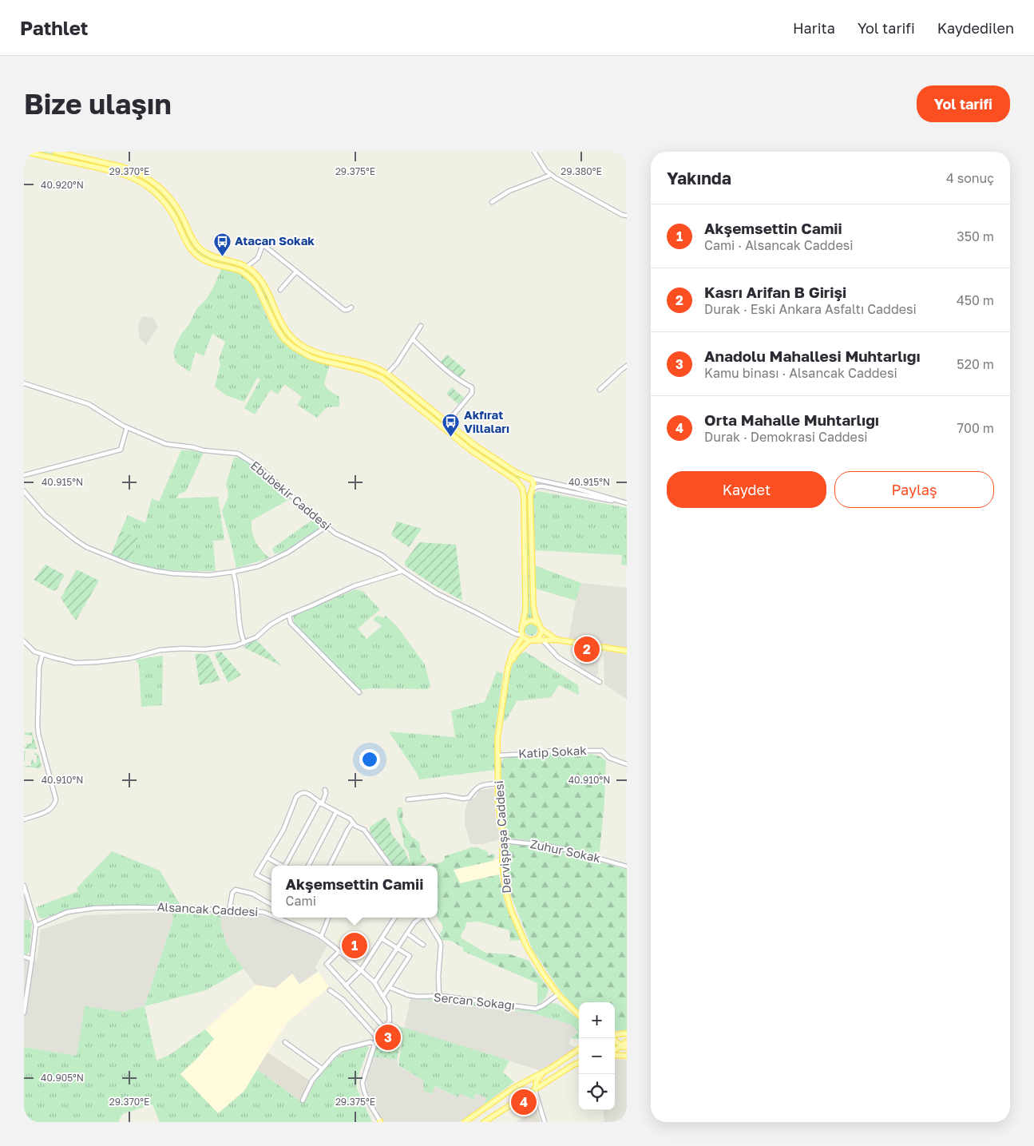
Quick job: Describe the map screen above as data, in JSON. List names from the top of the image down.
{
  "streets": {
    "main road": ["Dervişpaşa Caddesi"],
    "street": [
      "Ebubekir Caddesi",
      "Katip Sokak",
      "Zuhur Sokak",
      "Alsancak Caddesi",
      "Sercan Sokağı"
    ]
  },
  "crossings": [
    ["Ebubekir Caddesi", "Dervişpaşa Caddesi"],
    ["Katip Sokak", "Dervişpaşa Caddesi"],
    ["Dervişpaşa Caddesi", "Zuhur Sokak"],
    ["Dervişpaşa Caddesi", "Sercan Sokağı"]
  ],
  "places": {
    "bus stop": ["Atacan Sokak", "Akfırat Villaları"]
  },
  "page": {
    "header": "Pathlet",
    "nav": ["Harita", "Yol tarifi", "Kaydedilen"],
    "buttons": [
      "Yol tarifi",
      ["Kaydet", "Paylaş"]
    ],
    "title": "Bize ulaşın",
    "heading": ["Yakında", "4 sonuç"],
    "list": [
      {
        "mark": "1",
        "name": "Akşemsettin Camii",
        "note": "Cami · Alsancak Caddesi",
        "value": "350 m"
      },
      {
        "mark": "2",
        "name": "Kasrı Arifan B Girişi",
        "note": "Durak · Eski Ankara Asfaltı Caddesi",
        "value": "450 m"
      },
      {
        "mark": "3",
        "name": "Anadolu Mahallesi Muhtarlığı",
        "note": "Kamu binası · Alsancak Caddesi",
        "value": "520 m"
      },
      {
        "mark": "4",
        "name": "Orta Mahalle Muhtarlığı",
        "note": "Durak · Demokrasi Caddesi",
        "value": "700 m"
      }
    ],
    "pins": [
      "2",
      "1",
      "3",
      "4"
    ],
    "popup": ["Akşemsettin Camii", "Cami"],
    "map_buttons": ["+", "−"]
  },
  "coordinates": [
    "29.370°E",
    "29.375°E",
    "29.380°E",
    "40.920°N",
    "40.915°N",
    "40.910°N",
    "40.905°N"
  ]
}
